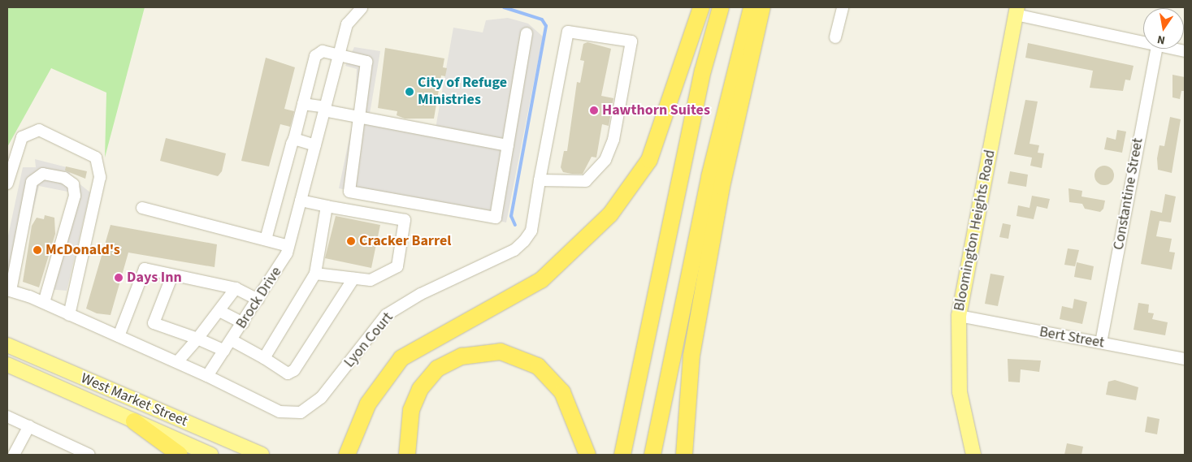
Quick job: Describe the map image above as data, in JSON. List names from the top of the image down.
{
  "streets": {
    "main road": ["Bloomington Heights Road", "West Market Street"],
    "street": [
      "Constantine Street",
      "Brock Drive",
      "Bert Street",
      "Lyon Court"
    ]
  },
  "crossings": [
    ["Constantine Street", "Bert Street"],
    ["Bloomington Heights Road", "Bert Street"],
    ["Brock Drive", "Lyon Court"]
  ],
  "places": [
    "City of Refuge Ministries",
    "Hawthorn Suites",
    "Cracker Barrel",
    "McDonald's",
    "Days Inn"
  ],
  "north": "bottom"
}
